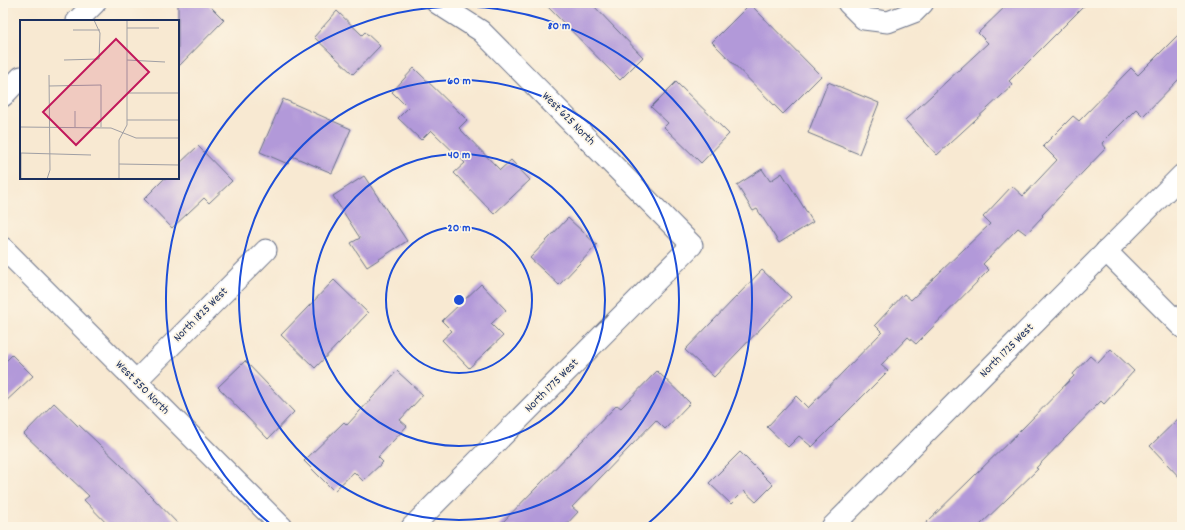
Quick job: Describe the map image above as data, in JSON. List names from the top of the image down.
{
  "streets": {
    "street": [
      "West 625 North",
      "North 1825 West",
      "North 1725 West",
      "North 1775 West",
      "West 550 North"
    ]
  },
  "crossings": [
    ["West 625 North", "North 1775 West"],
    ["North 1825 West", "West 550 North"]
  ],
  "rings": [
    "80 m",
    "60 m",
    "40 m",
    "20 m"
  ]
}
